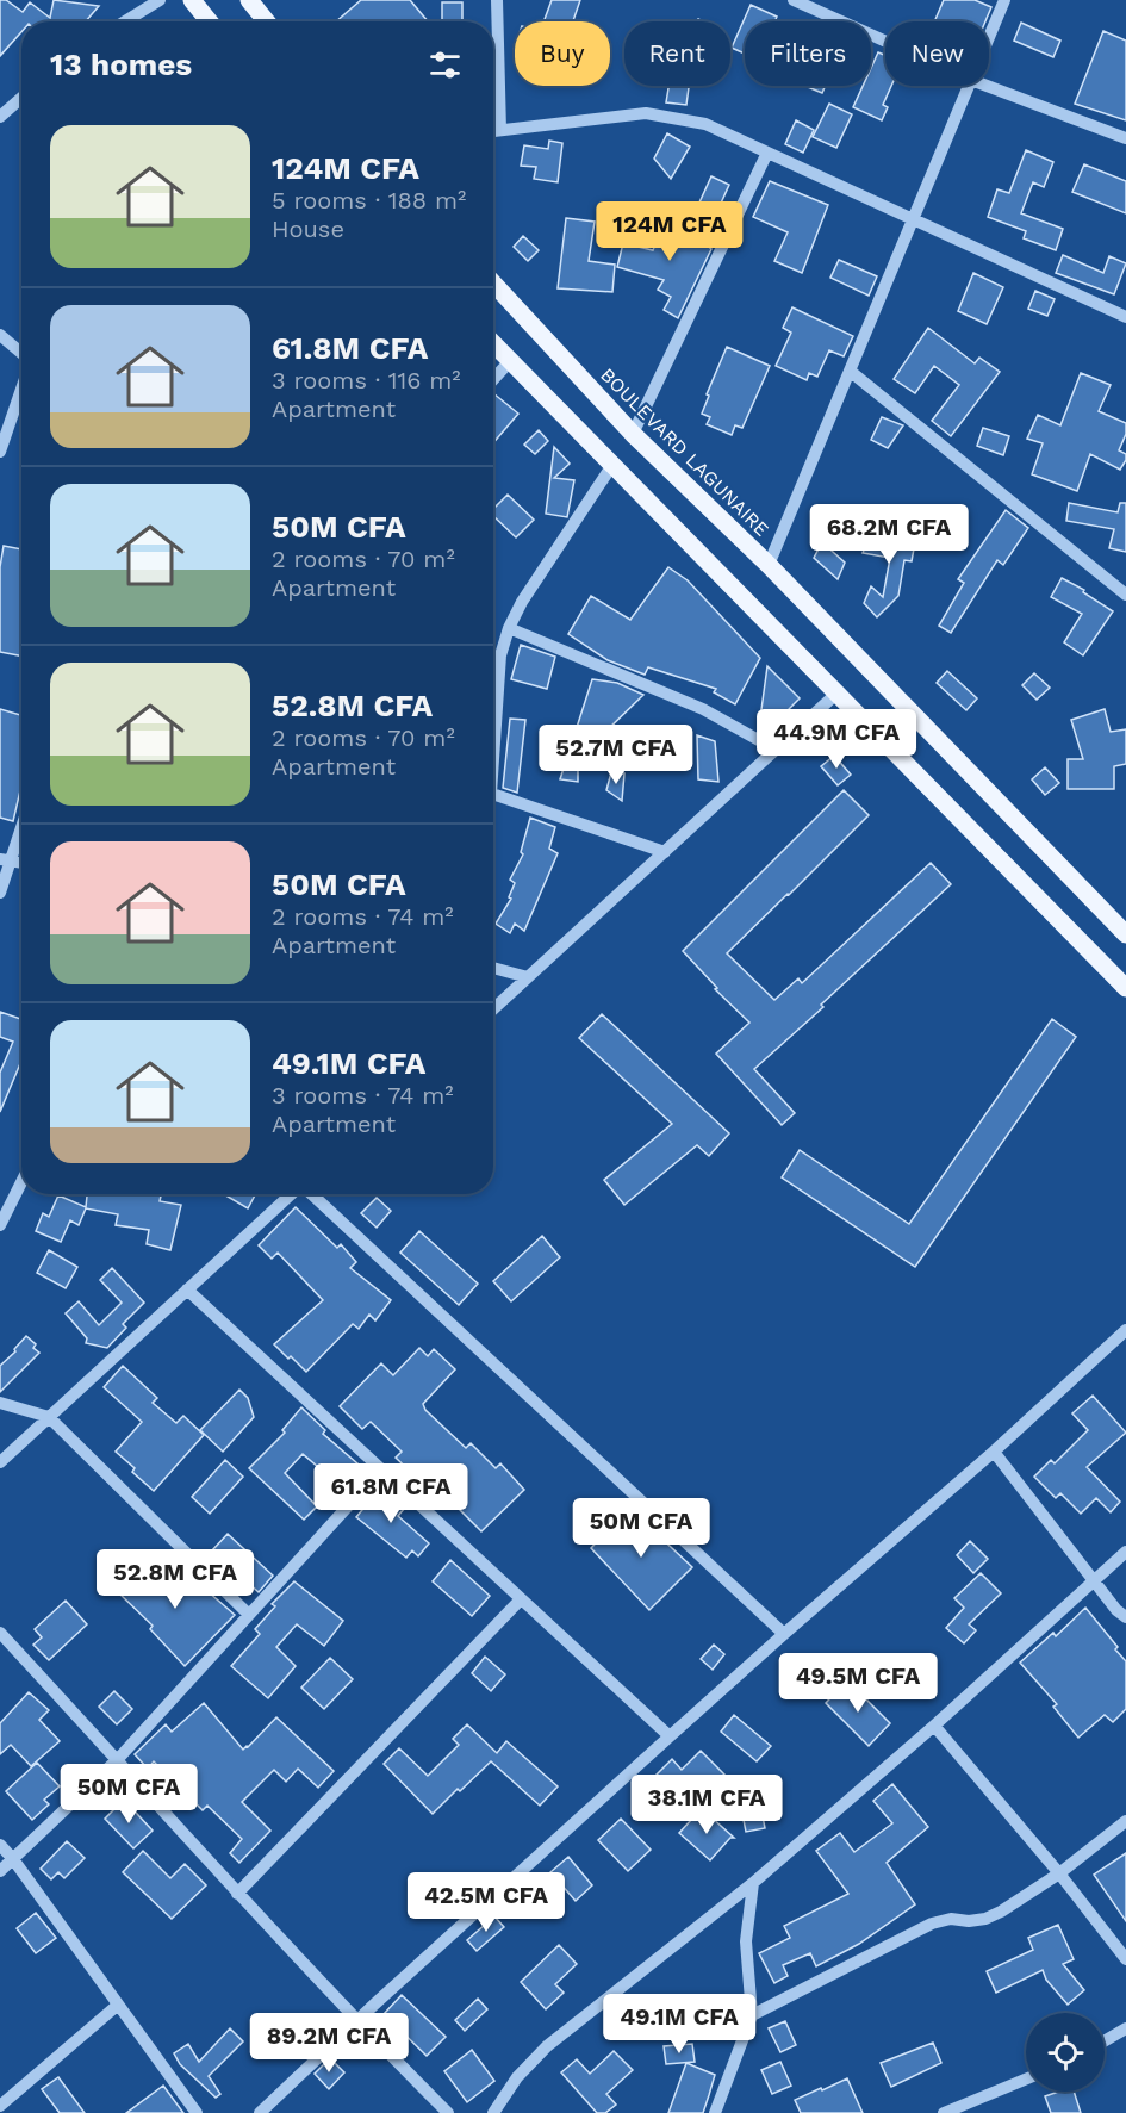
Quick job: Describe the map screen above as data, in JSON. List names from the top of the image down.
{
  "streets": {
    "main road": ["BOULEVARD LAGUNAIRE"]
  },
  "page": {
    "chip": [
      "Buy",
      "Rent",
      "Filters",
      "New"
    ],
    "heading": "13 homes",
    "list": [
      {
        "name": "124M CFA",
        "note": "5 rooms · 188 m² · House"
      },
      {
        "name": "61.8M CFA",
        "note": "3 rooms · 116 m² · Apartment"
      },
      {
        "name": "50M CFA",
        "note": "2 rooms · 70 m² · Apartment"
      },
      {
        "name": "52.8M CFA",
        "note": "2 rooms · 70 m² · Apartment"
      },
      {
        "name": "50M CFA",
        "note": "2 rooms · 74 m² · Apartment"
      },
      {
        "name": "49.1M CFA",
        "note": "3 rooms · 74 m² · Apartment"
      }
    ],
    "price": [
      "124M CFA",
      "68.2M CFA",
      "44.9M CFA",
      "52.7M CFA",
      "61.8M CFA",
      "50M CFA",
      "52.8M CFA",
      "49.5M CFA",
      "50M CFA",
      "38.1M CFA",
      "42.5M CFA",
      "49.1M CFA",
      "89.2M CFA"
    ]
  }
}
